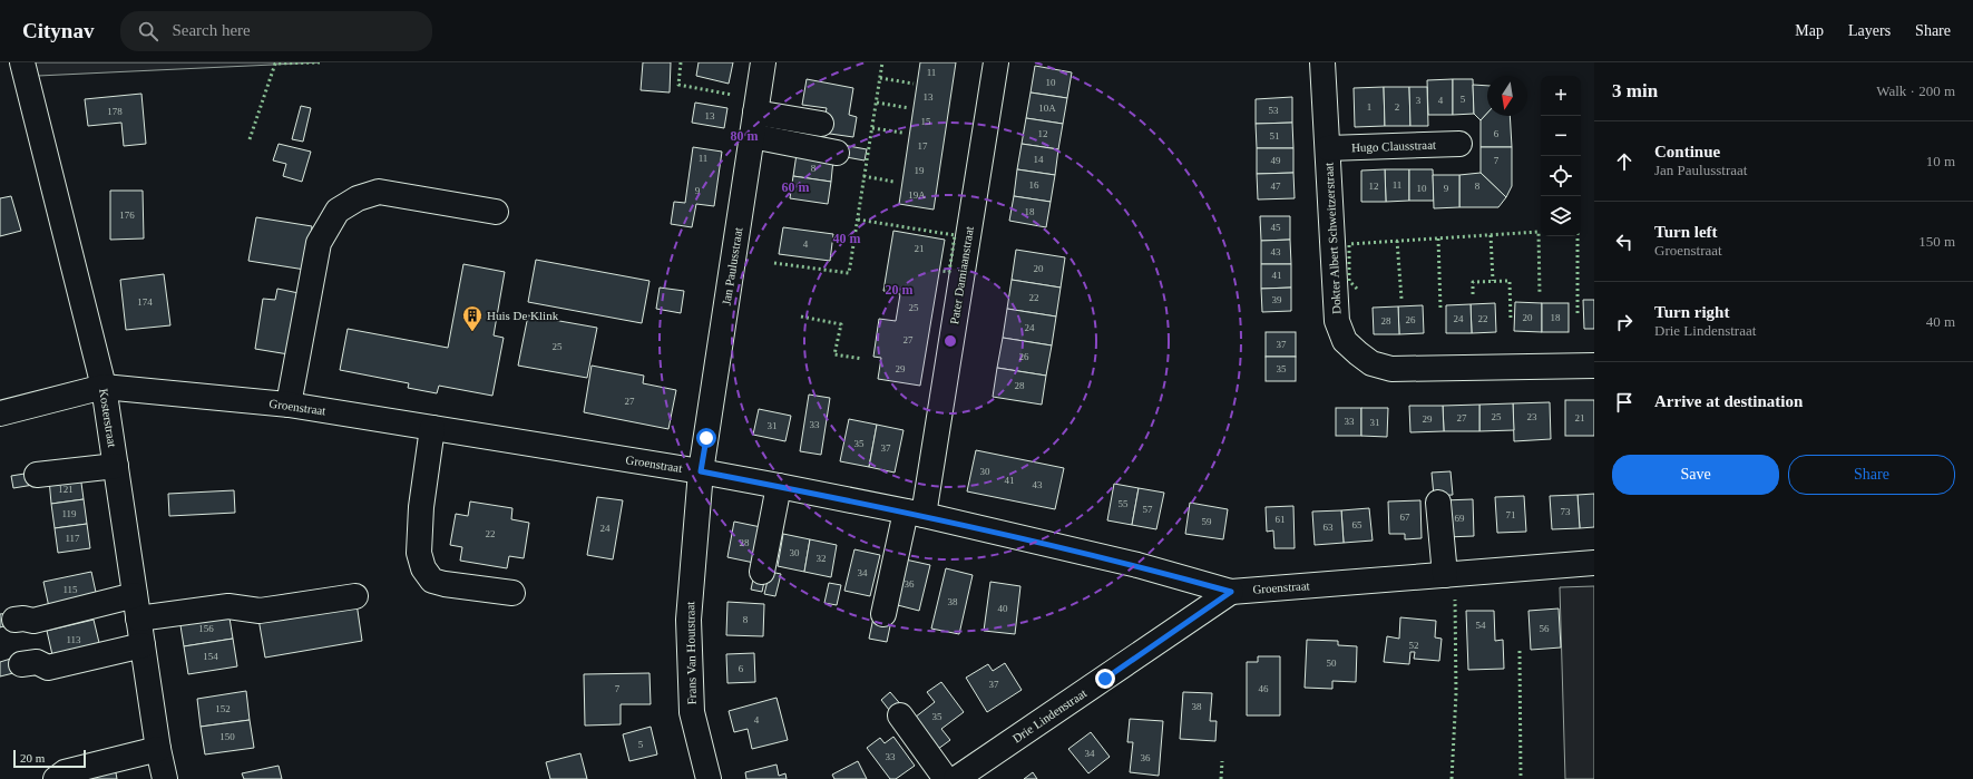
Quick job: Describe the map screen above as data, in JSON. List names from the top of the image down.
{
  "streets": {
    "street": [
      "Hugo Clausstraat",
      "Dokter Albert Schweitzerstraat",
      "Jan Paulusstraat",
      "Pater Damiaanstraat",
      "Groenstraat",
      "Kosterstraat",
      "Frans Van Houtstraat",
      "Drie Lindenstraat"
    ]
  },
  "crossings": [
    ["Hugo Clausstraat", "Dokter Albert Schweitzerstraat"],
    ["Jan Paulusstraat", "Groenstraat"],
    ["Jan Paulusstraat", "Frans Van Houtstraat"],
    ["Pater Damiaanstraat", "Groenstraat"],
    ["Groenstraat", "Kosterstraat"],
    ["Groenstraat", "Frans Van Houtstraat"],
    ["Groenstraat", "Drie Lindenstraat"]
  ],
  "places": {
    "building": ["Huis De Klink"]
  },
  "house_numbers": [
    "11",
    "10",
    "13",
    "5",
    "3",
    "4",
    "1",
    "2",
    "10A",
    "53",
    "178",
    "13",
    "15",
    "12",
    "6",
    "51",
    "17",
    "11",
    "14",
    "49",
    "7",
    "8",
    "19",
    "16",
    "11",
    "47",
    "12",
    "8",
    "10",
    "9",
    "9",
    "19A",
    "18",
    "176",
    "45",
    "4",
    "21",
    "43",
    "20",
    "41",
    "22",
    "39",
    "174",
    "25",
    "20",
    "18",
    "24",
    "22",
    "26",
    "28",
    "24",
    "27",
    "37",
    "25",
    "26",
    "29",
    "35",
    "28",
    "27",
    "25",
    "23",
    "27",
    "21",
    "29",
    "33",
    "31",
    "33",
    "31",
    "35",
    "37",
    "30",
    "41",
    "43",
    "121",
    "55",
    "57",
    "73",
    "119",
    "71",
    "67",
    "69",
    "61",
    "59",
    "65",
    "63",
    "24",
    "22",
    "117",
    "28",
    "30",
    "32",
    "34",
    "36",
    "115",
    "38",
    "40",
    "8",
    "54",
    "156",
    "56",
    "113",
    "52",
    "154",
    "50",
    "6",
    "37",
    "7",
    "46",
    "38",
    "152",
    "35",
    "4",
    "150",
    "5",
    "34",
    "33",
    "36"
  ],
  "scale_bar": "20 m",
  "north": "bottom",
  "page": {
    "header": "Citynav",
    "search": "Search here",
    "nav": ["Map", "Layers", "Share"],
    "heading": ["3 min", "Walk · 200 m"],
    "map_buttons": ["+", "−"],
    "list": [
      ["Continue", "Jan Paulusstraat", "10 m"],
      ["Turn left", "Groenstraat", "150 m"],
      ["Turn right", "Drie Lindenstraat", "40 m"],
      "Arrive at destination"
    ],
    "buttons": ["Save", "Share"],
    "scale": "20 m"
  },
  "rings": [
    "80 m",
    "60 m",
    "40 m",
    "20 m"
  ]
}
